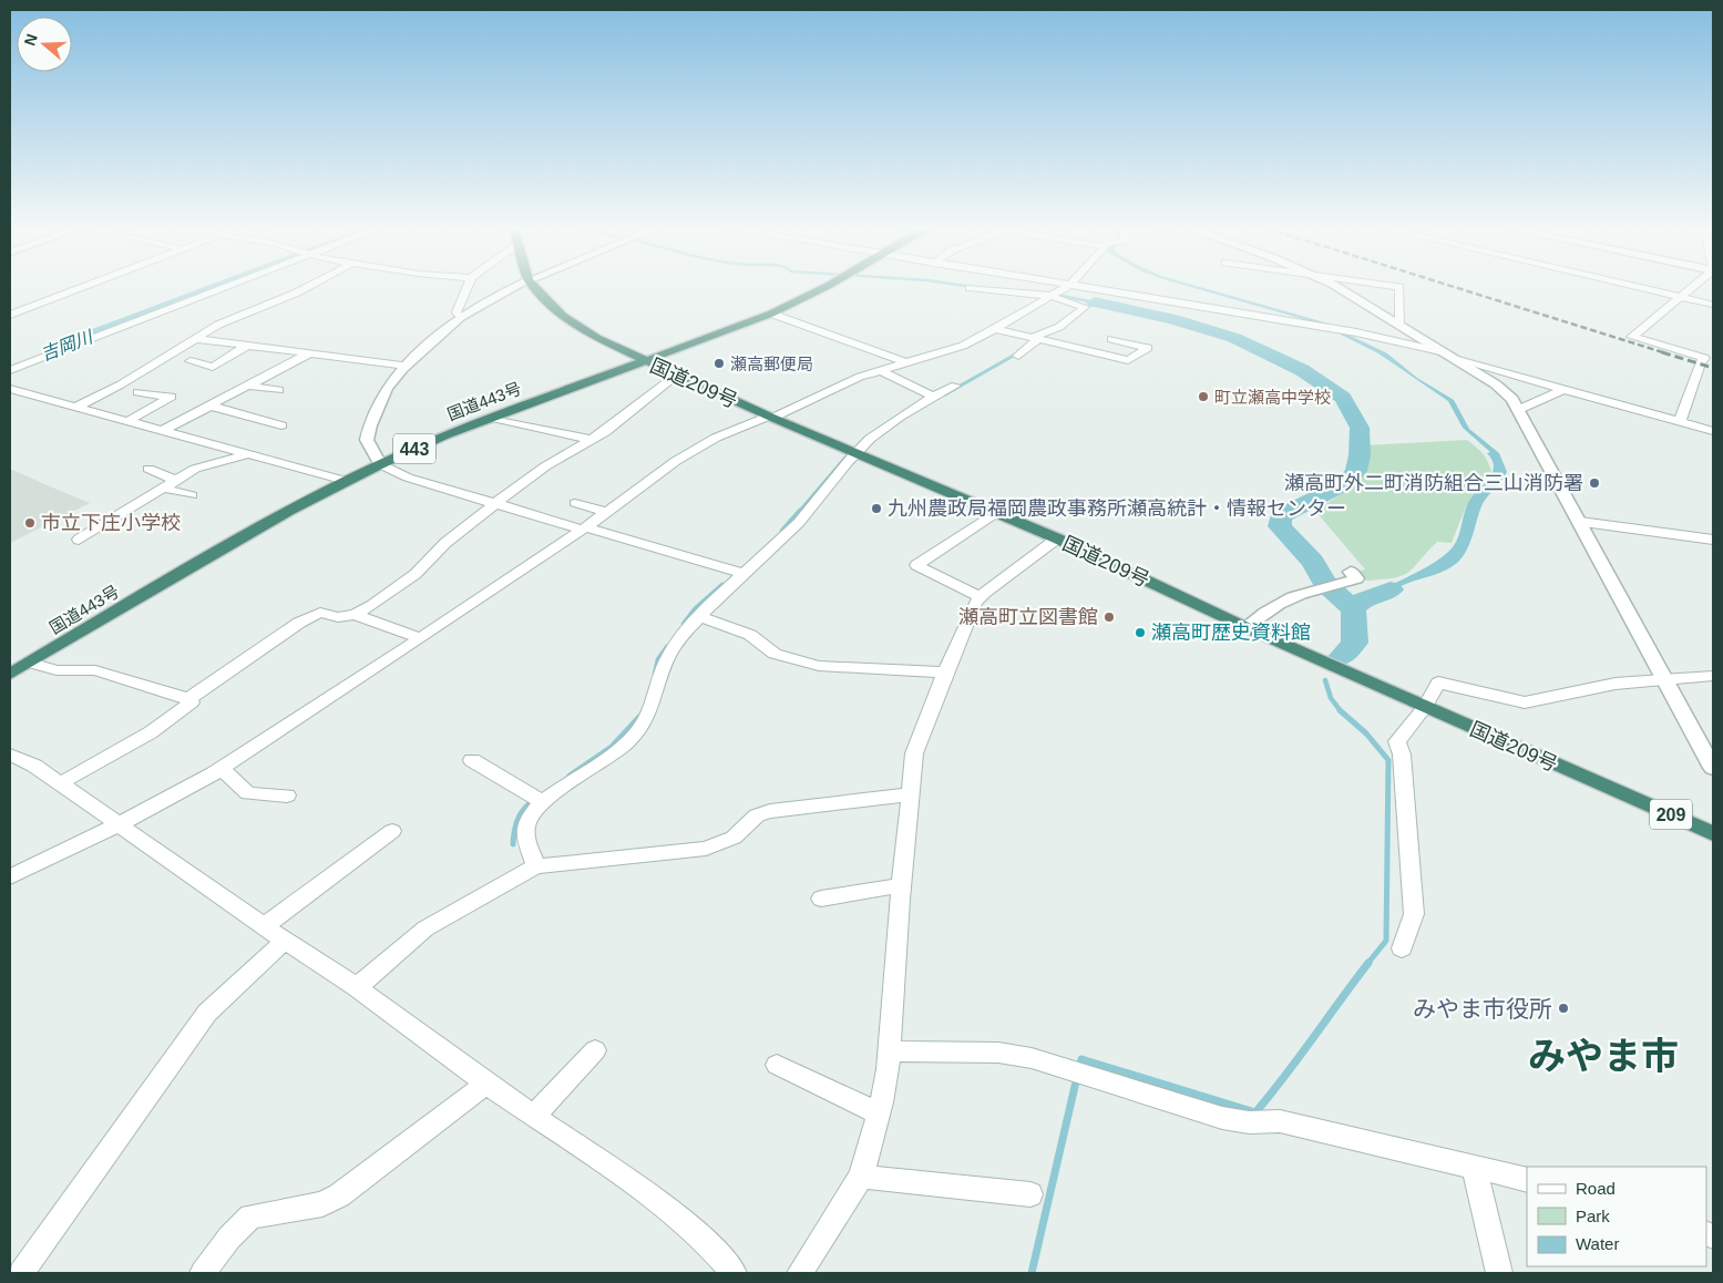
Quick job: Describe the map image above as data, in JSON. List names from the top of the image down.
{
  "streets": {
    "highway": [
      "国道209号",
      "国道443号",
      "443",
      "209"
    ]
  },
  "crossings": [
    ["国道209号", "国道443号"]
  ],
  "districts": ["みやま市"],
  "water": ["吉岡川"],
  "places": [
    "瀬高郵便局",
    "町立瀬高中学校",
    "瀬高町外二町消防組合三山消防署",
    "九州農政局福岡農政事務所瀬高統計・情報センター",
    "市立下庄小学校",
    "瀬高町立図書館",
    "瀬高町歴史資料館",
    "みやま市役所"
  ],
  "legend": ["Road", "Park", "Water"],
  "north": "left"
}
